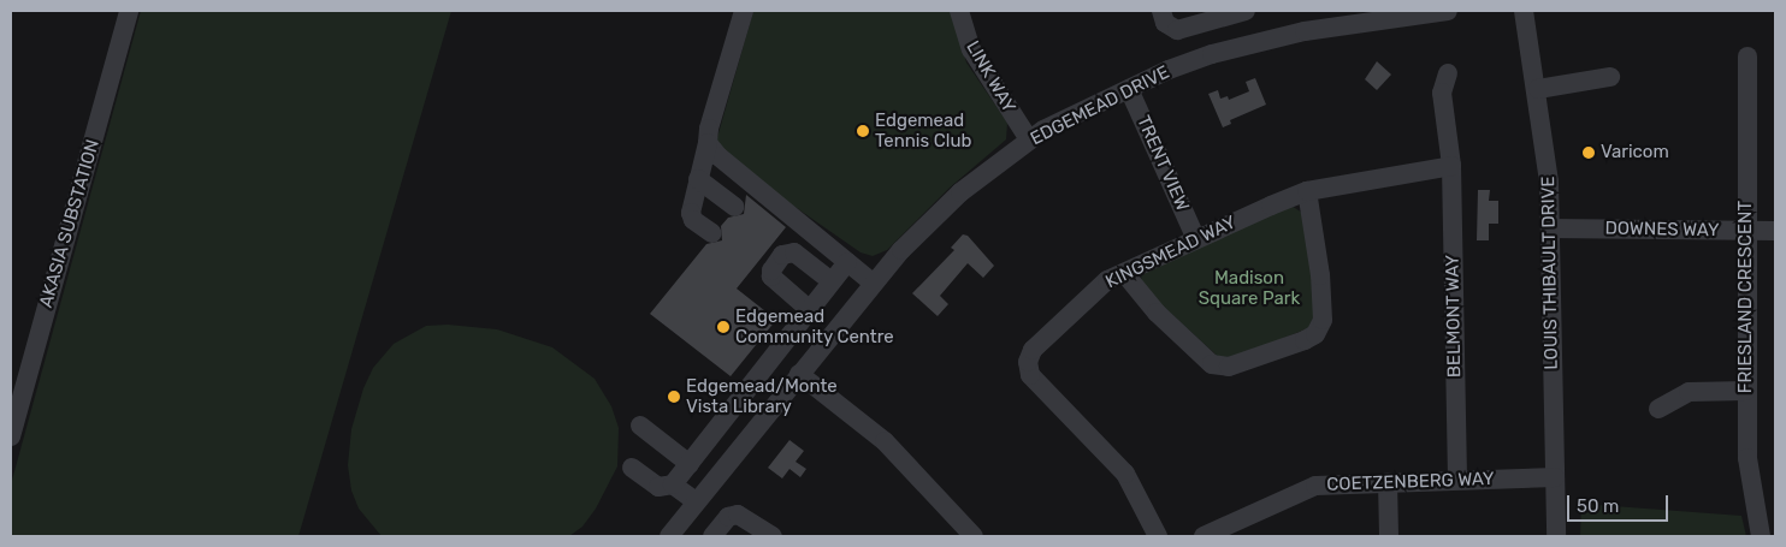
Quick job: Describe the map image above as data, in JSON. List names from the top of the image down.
{
  "streets": {
    "street": [
      "LINK WAY",
      "EDGEMEAD DRIVE",
      "TRENT VIEW",
      "AKASIA SUBSTATION",
      "DOWNES WAY",
      "KINGSMEAD WAY",
      "LOUIS THIBAULT DRIVE",
      "FRIESLAND CRESCENT",
      "BELMONT WAY",
      "COETZENBERG WAY"
    ]
  },
  "crossings": [
    ["LINK WAY", "EDGEMEAD DRIVE"],
    ["EDGEMEAD DRIVE", "TRENT VIEW"],
    ["TRENT VIEW", "KINGSMEAD WAY"],
    ["DOWNES WAY", "LOUIS THIBAULT DRIVE"],
    ["DOWNES WAY", "FRIESLAND CRESCENT"],
    ["KINGSMEAD WAY", "BELMONT WAY"],
    ["LOUIS THIBAULT DRIVE", "COETZENBERG WAY"],
    ["BELMONT WAY", "COETZENBERG WAY"]
  ],
  "parks": ["Madison Square Park"],
  "places": [
    "Edgemead Tennis Club",
    "Varicom",
    "Edgemead Community Centre",
    "Edgemead/Monte Vista Library"
  ],
  "scale_bar": "50 m"
}
